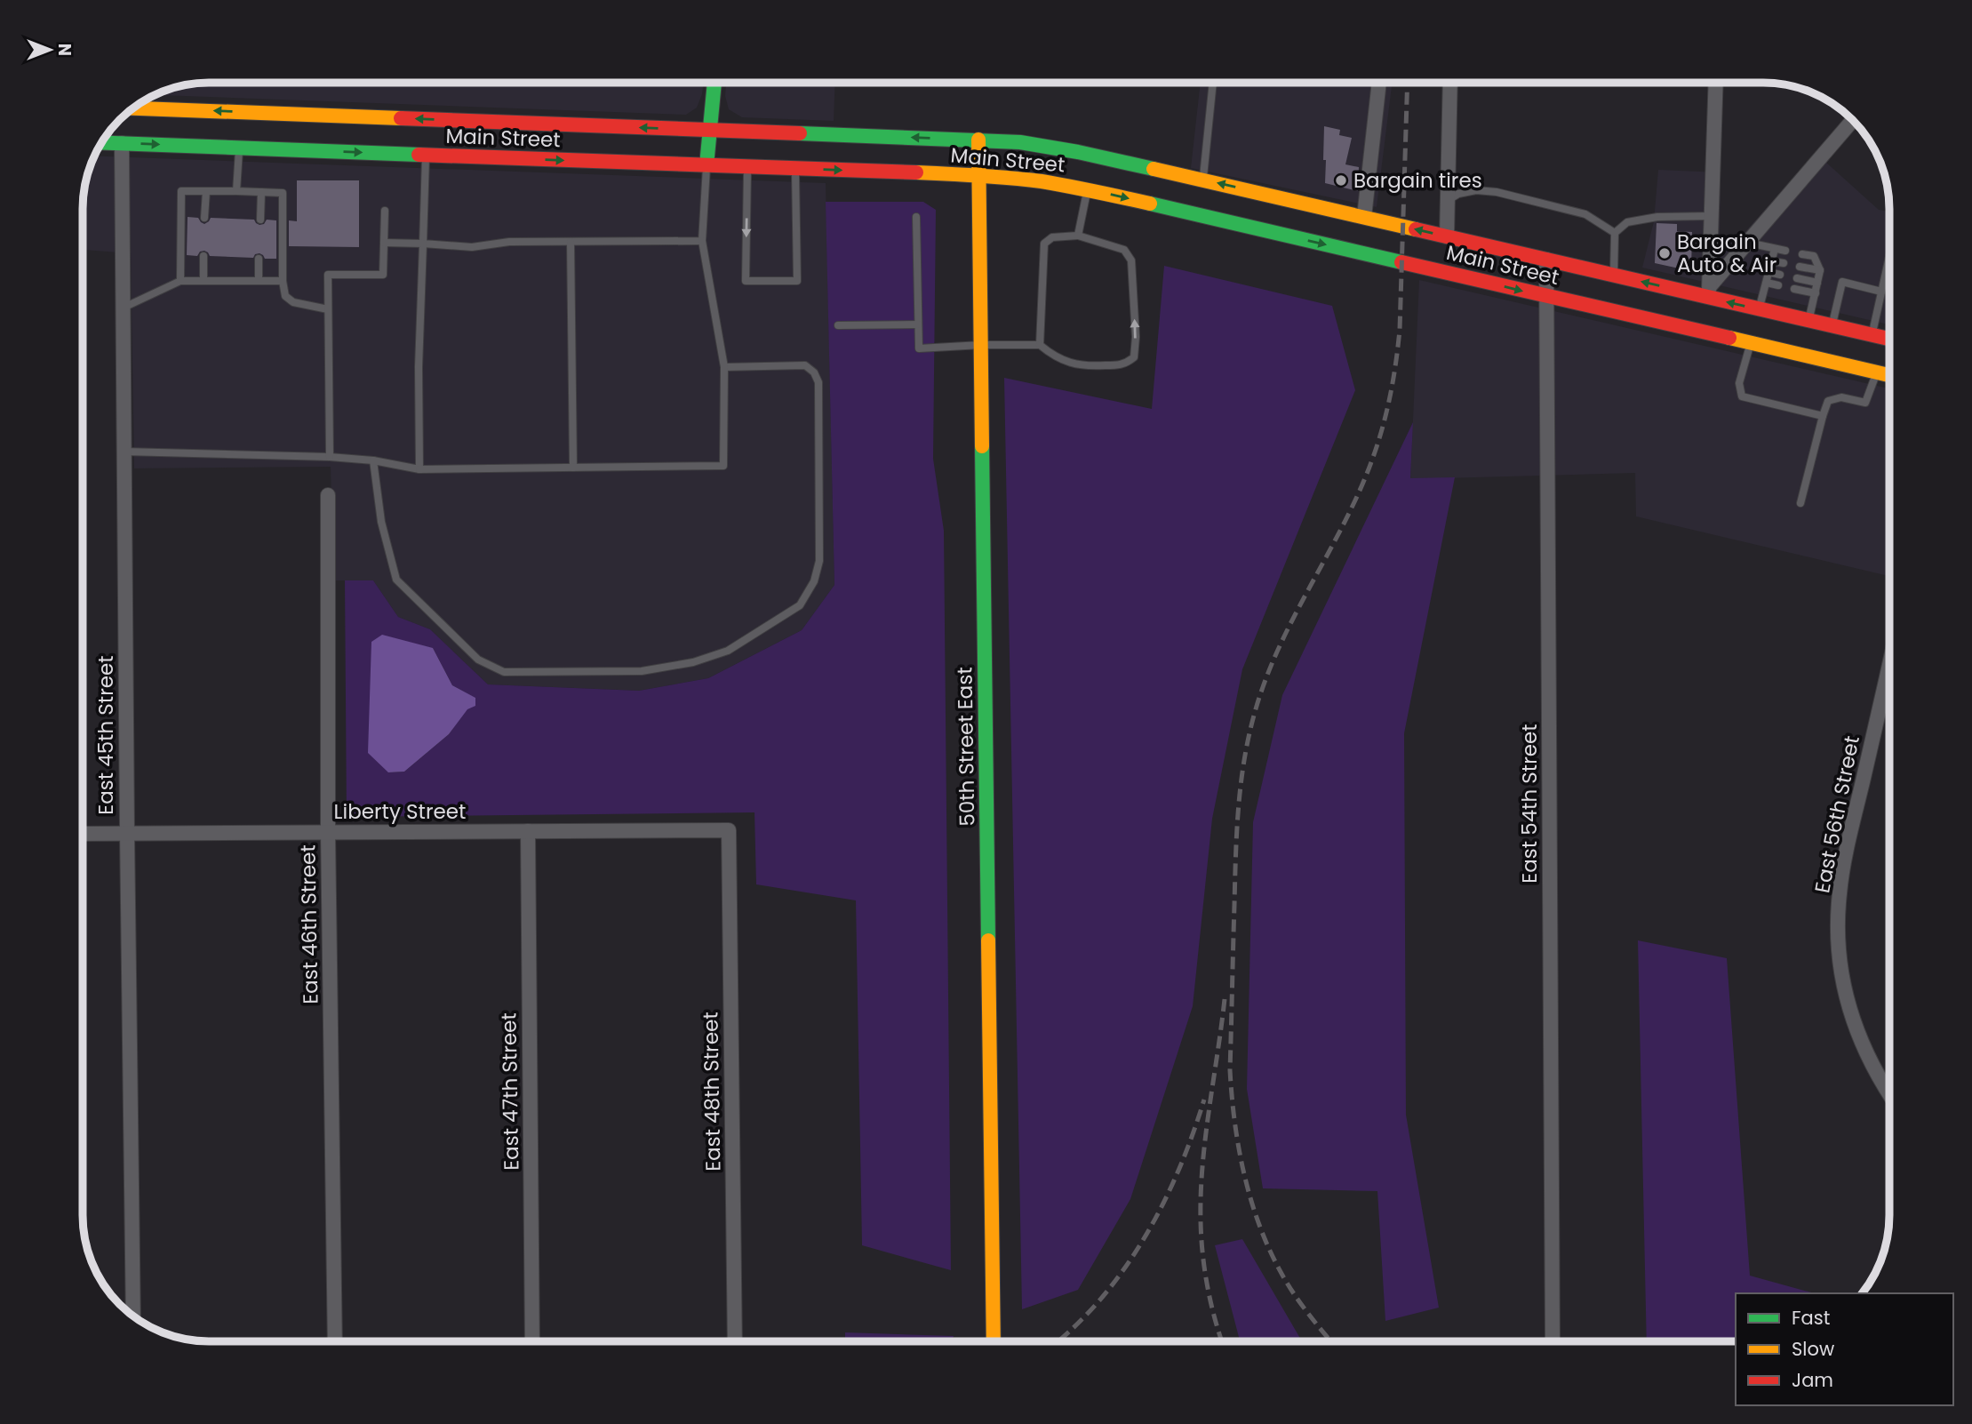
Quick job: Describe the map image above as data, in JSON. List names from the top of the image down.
{
  "streets": {
    "main road": ["Main Street", "50th Street East"],
    "street": [
      "East 45th Street",
      "East 54th Street",
      "Liberty Street",
      "East 56th Street",
      "East 46th Street",
      "East 47th Street",
      "East 48th Street"
    ]
  },
  "crossings": [
    ["Main Street", "East 45th Street"],
    ["Main Street", "50th Street East"],
    ["Main Street", "East 54th Street"],
    ["East 45th Street", "Liberty Street"],
    ["Liberty Street", "East 46th Street"],
    ["Liberty Street", "East 47th Street"],
    ["Liberty Street", "East 48th Street"]
  ],
  "places": ["Bargain tires", "Bargain Auto & Air"],
  "legend": ["Fast", "Slow", "Jam"],
  "north": "right"
}
